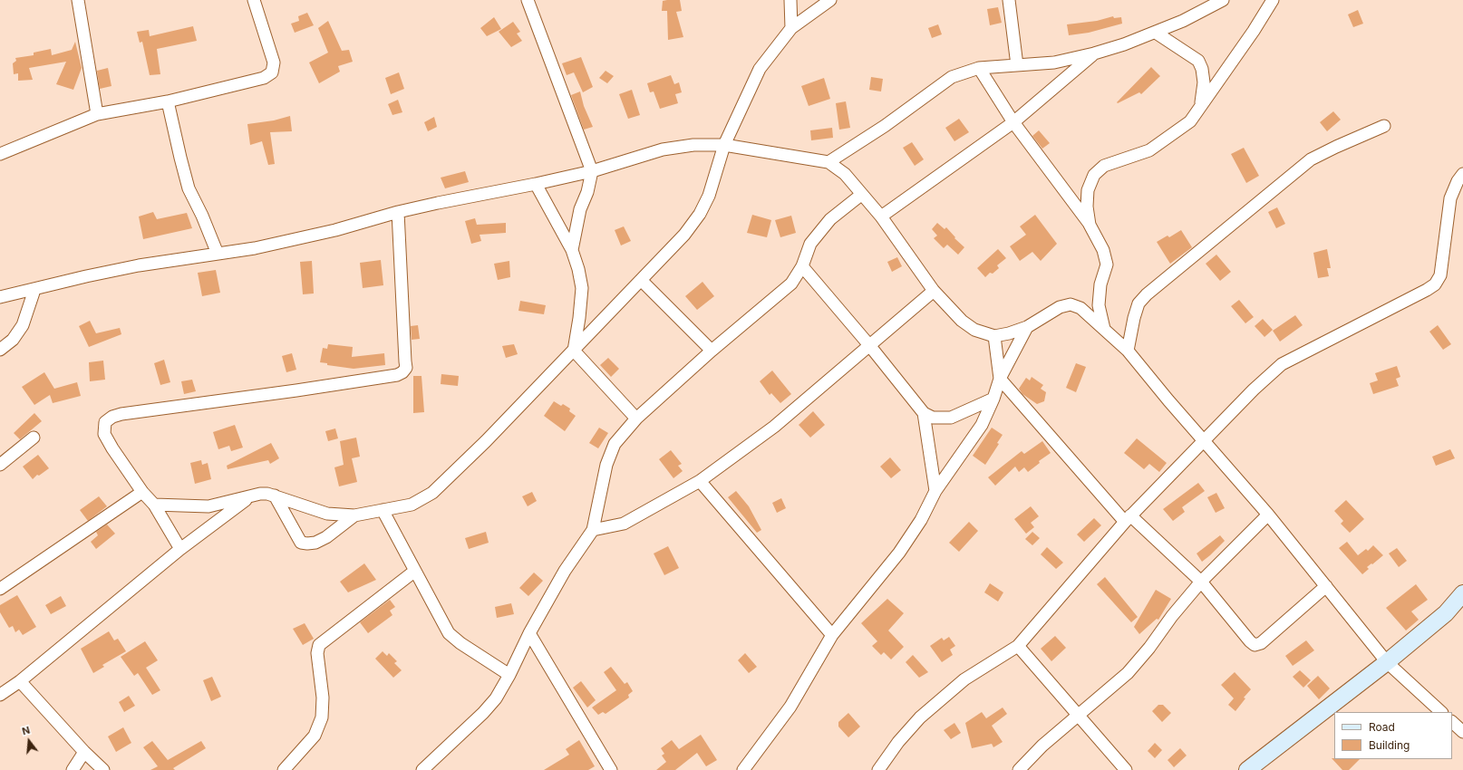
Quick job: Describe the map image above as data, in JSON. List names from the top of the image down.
{
  "legend": ["Road", "Building"],
  "north": "top"
}
